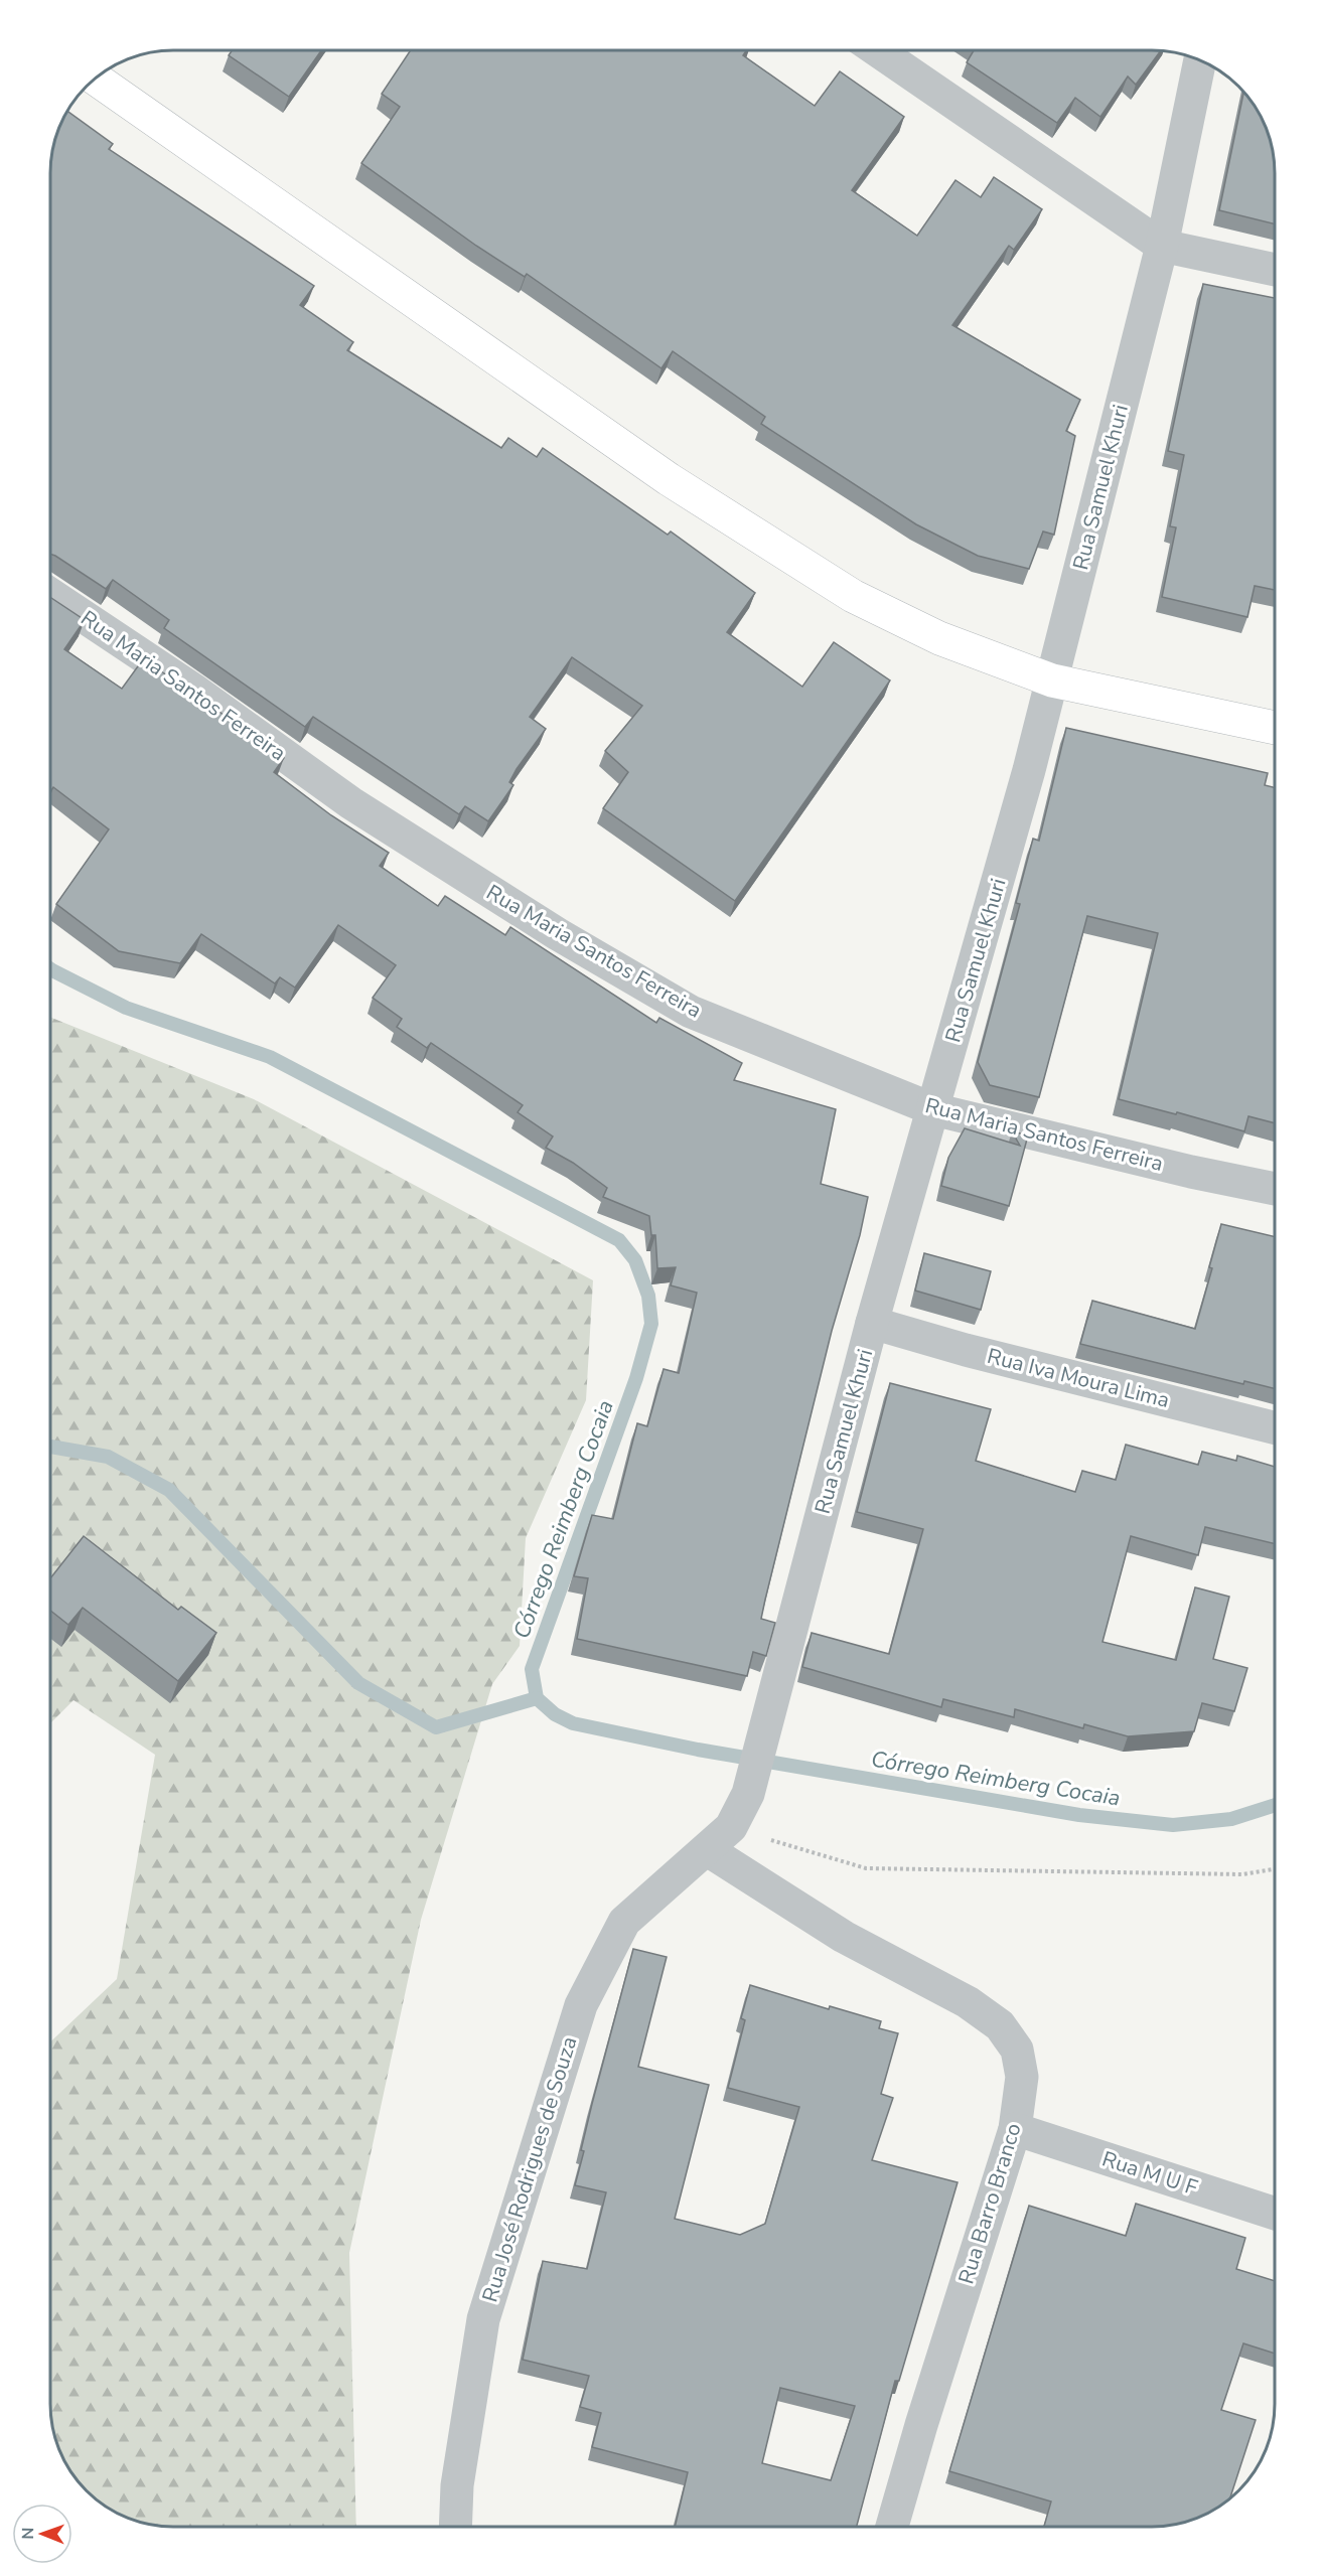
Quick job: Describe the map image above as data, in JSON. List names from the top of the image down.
{
  "streets": {
    "street": [
      "Rua Samuel Khuri",
      "Rua Maria Santos Ferreira",
      "Rua Iva Moura Lima",
      "Rua José Rodrigues de Souza",
      "Rua M U F",
      "Rua Barro Branco"
    ]
  },
  "crossings": [
    ["Rua Samuel Khuri", "Rua Maria Santos Ferreira"],
    ["Rua Samuel Khuri", "Rua Iva Moura Lima"],
    ["Rua Samuel Khuri", "Rua José Rodrigues de Souza"],
    ["Rua Samuel Khuri", "Rua Barro Branco"],
    ["Rua José Rodrigues de Souza", "Rua Barro Branco"],
    ["Rua M U F", "Rua Barro Branco"]
  ],
  "water": ["Córrego Reimberg Cocaia"],
  "north": "left"
}
